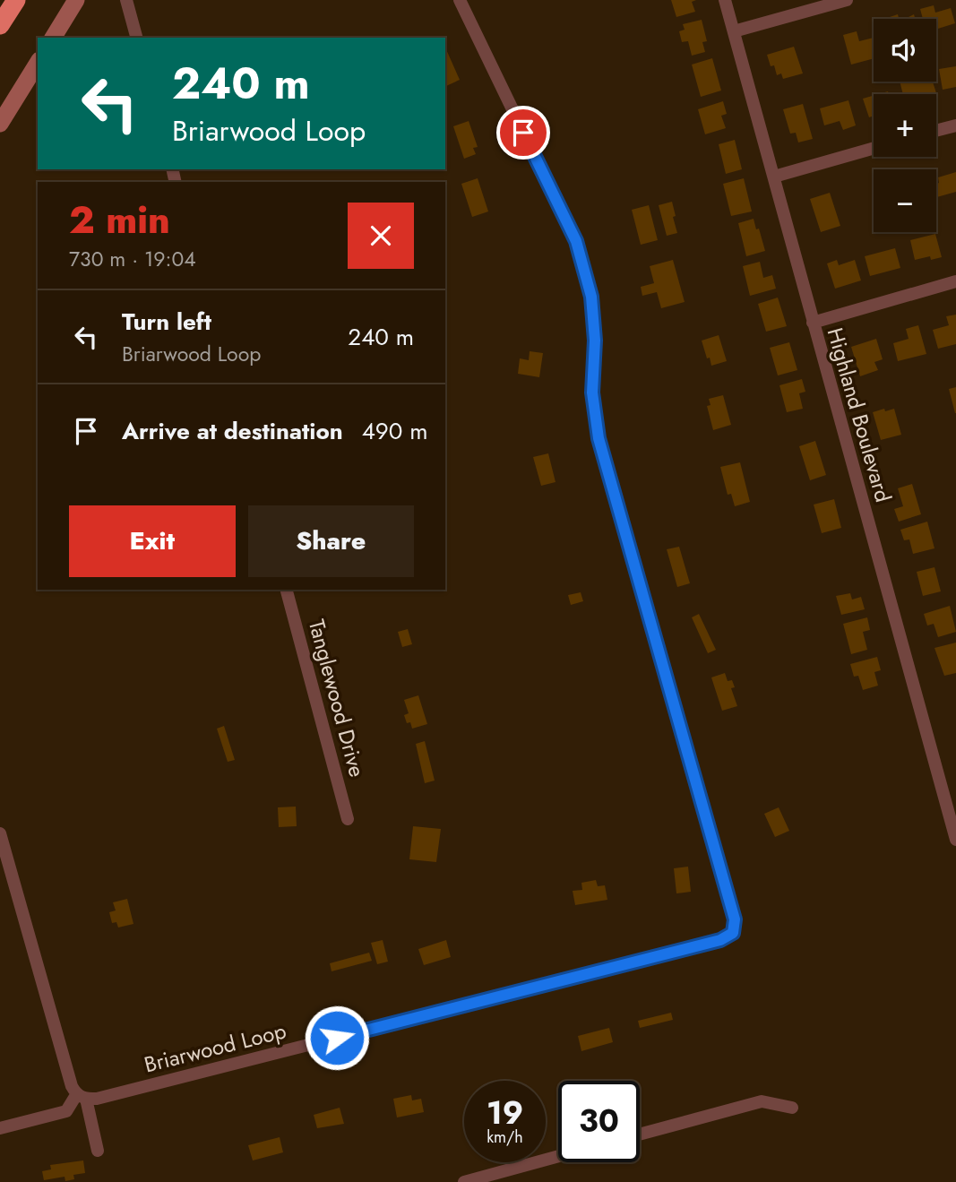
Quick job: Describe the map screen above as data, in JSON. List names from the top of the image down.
{
  "streets": {
    "street": ["Highland Boulevard", "Tanglewood Drive", "Briarwood Loop"]
  },
  "page": {
    "map_buttons": ["+", "−"],
    "turn": ["240 m", "Briarwood Loop"],
    "heading": ["2 min", "730 m · 19:04"],
    "list": [
      {
        "name": "Turn left",
        "note": "Briarwood Loop",
        "value": "240 m"
      },
      {
        "name": "Arrive at destination",
        "value": "490 m"
      }
    ],
    "buttons": ["Exit", "Share"],
    "speed": "19 km/h",
    "limit": "30"
  }
}
